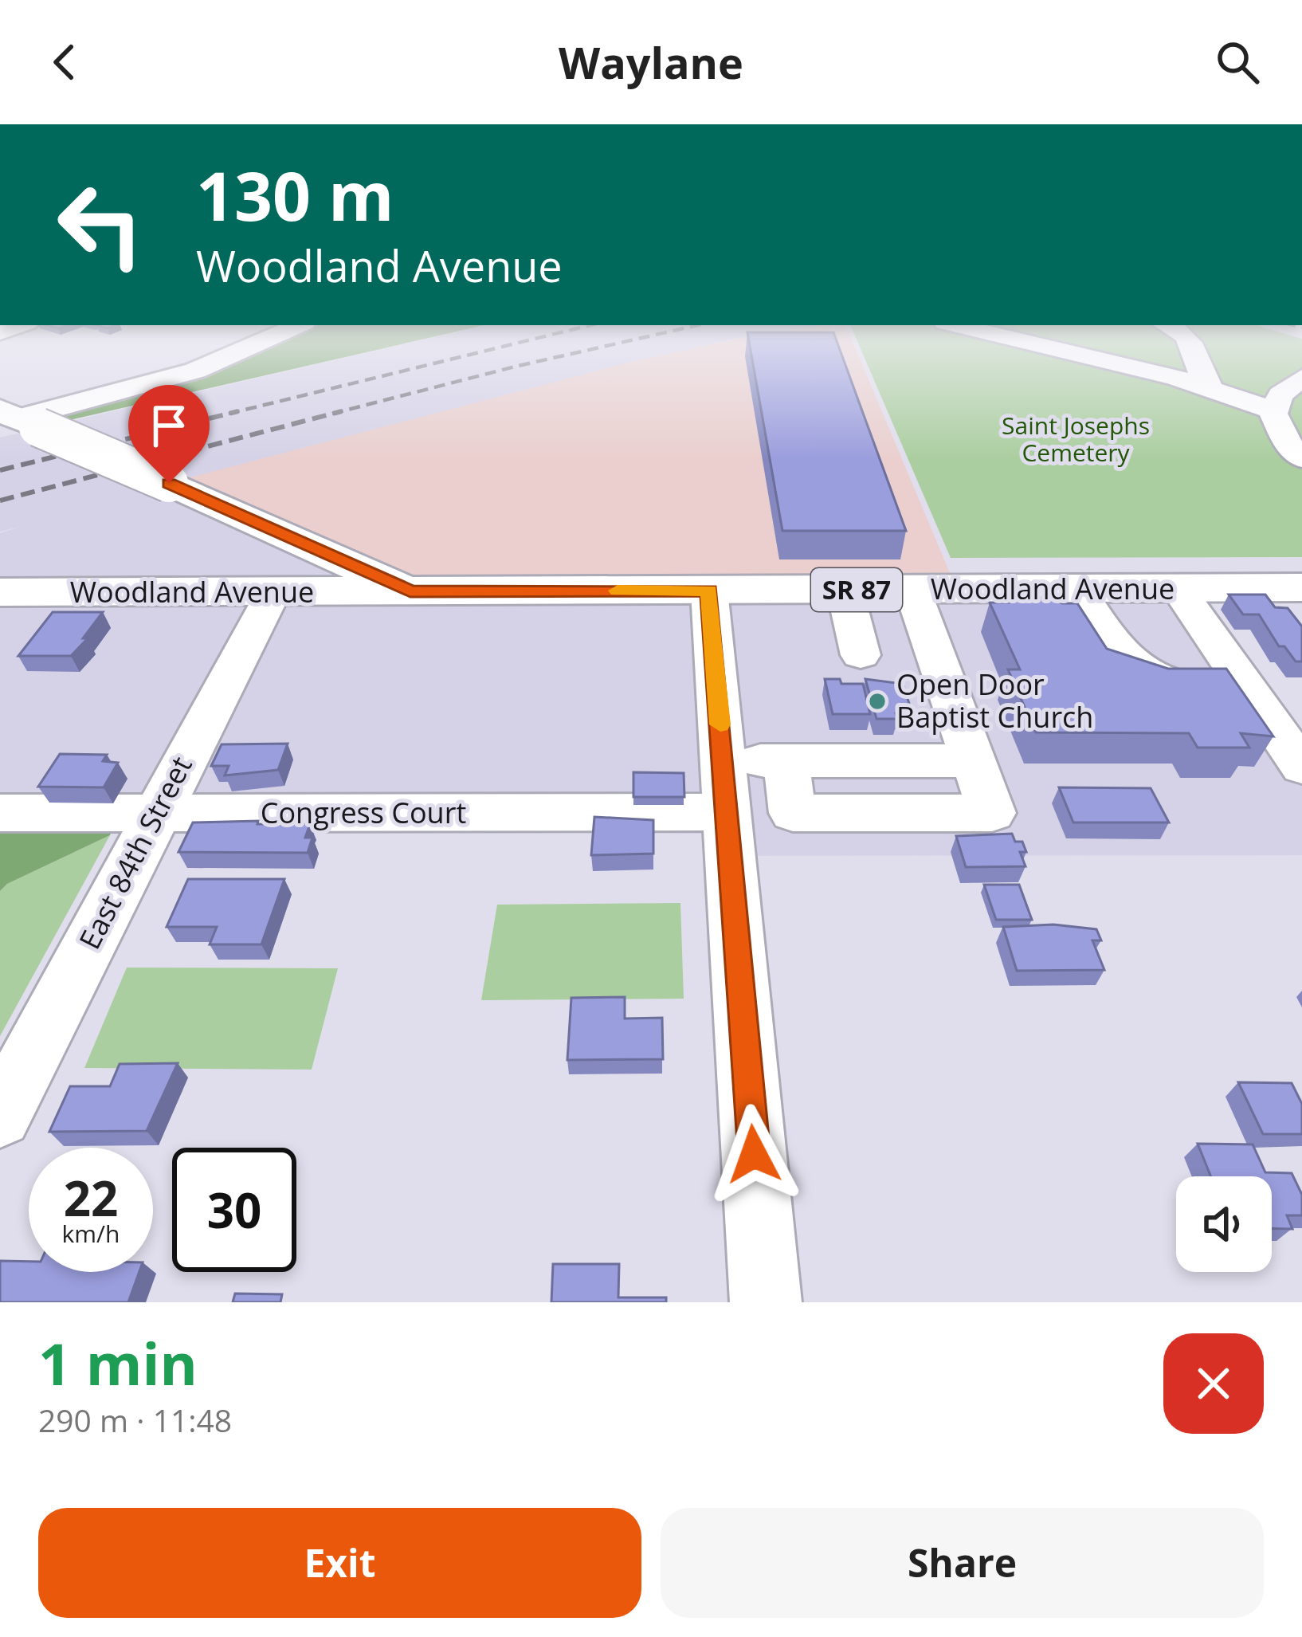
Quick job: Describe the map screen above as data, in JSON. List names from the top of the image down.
{
  "streets": {
    "main road": ["Woodland Avenue", "SR 87"],
    "street": ["Congress Court", "East 84th Street"]
  },
  "crossings": [
    ["Woodland Avenue", "SR 87"],
    ["Woodland Avenue", "Congress Court"],
    ["Woodland Avenue", "East 84th Street"],
    ["Congress Court", "East 84th Street"]
  ],
  "parks": ["Saint Josephs Cemetery"],
  "places": ["Open Door Baptist Church"],
  "page": {
    "header": "Waylane",
    "turn": ["130 m", "Woodland Avenue"],
    "speed": "22 km/h",
    "limit": "30",
    "heading": ["1 min", "290 m · 11:48"],
    "buttons": ["Exit", "Share"]
  }
}
